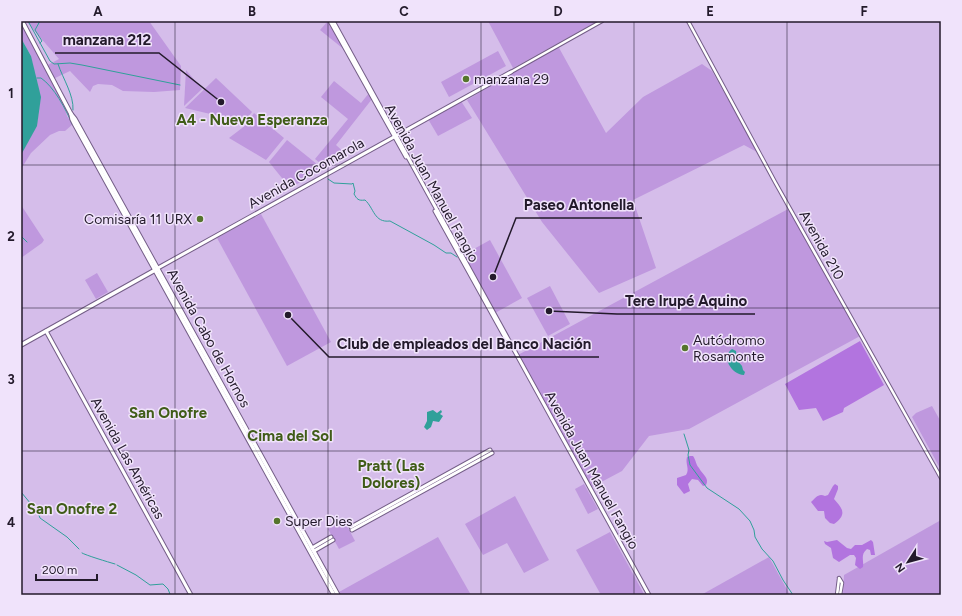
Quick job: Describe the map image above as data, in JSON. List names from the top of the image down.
{
  "streets": {
    "main road": [
      "Avenida Cocomarola",
      "Avenida Juan Manuel Fangio",
      "Avenida Cabo de Hornos",
      "Avenida Las Américas"
    ],
    "street": ["Avenida 210"]
  },
  "crossings": [
    ["Avenida Cocomarola", "Avenida Juan Manuel Fangio"],
    ["Avenida Cocomarola", "Avenida Cabo de Hornos"],
    ["Avenida Cocomarola", "Avenida Las Américas"]
  ],
  "districts": [
    "A4 - Nueva Esperanza",
    "San Onofre",
    "Cima del Sol",
    "Pratt (Las Dolores)",
    "San Onofre 2"
  ],
  "places": [
    "manzana 29",
    "manzana 212",
    "Comisaría 11 URX",
    "Paseo Antonella",
    "Tere Irupé Aquino",
    "Club de empleados del Banco Nación",
    "Autódromo Rosamonte",
    "Super Dies"
  ],
  "scale_bar": "200 m",
  "north": "bottom left",
  "grid": {
    "columns": [
      "A",
      "B",
      "C",
      "D",
      "E",
      "F"
    ],
    "rows": [
      "1",
      "2",
      "3",
      "4"
    ]
  }
}
